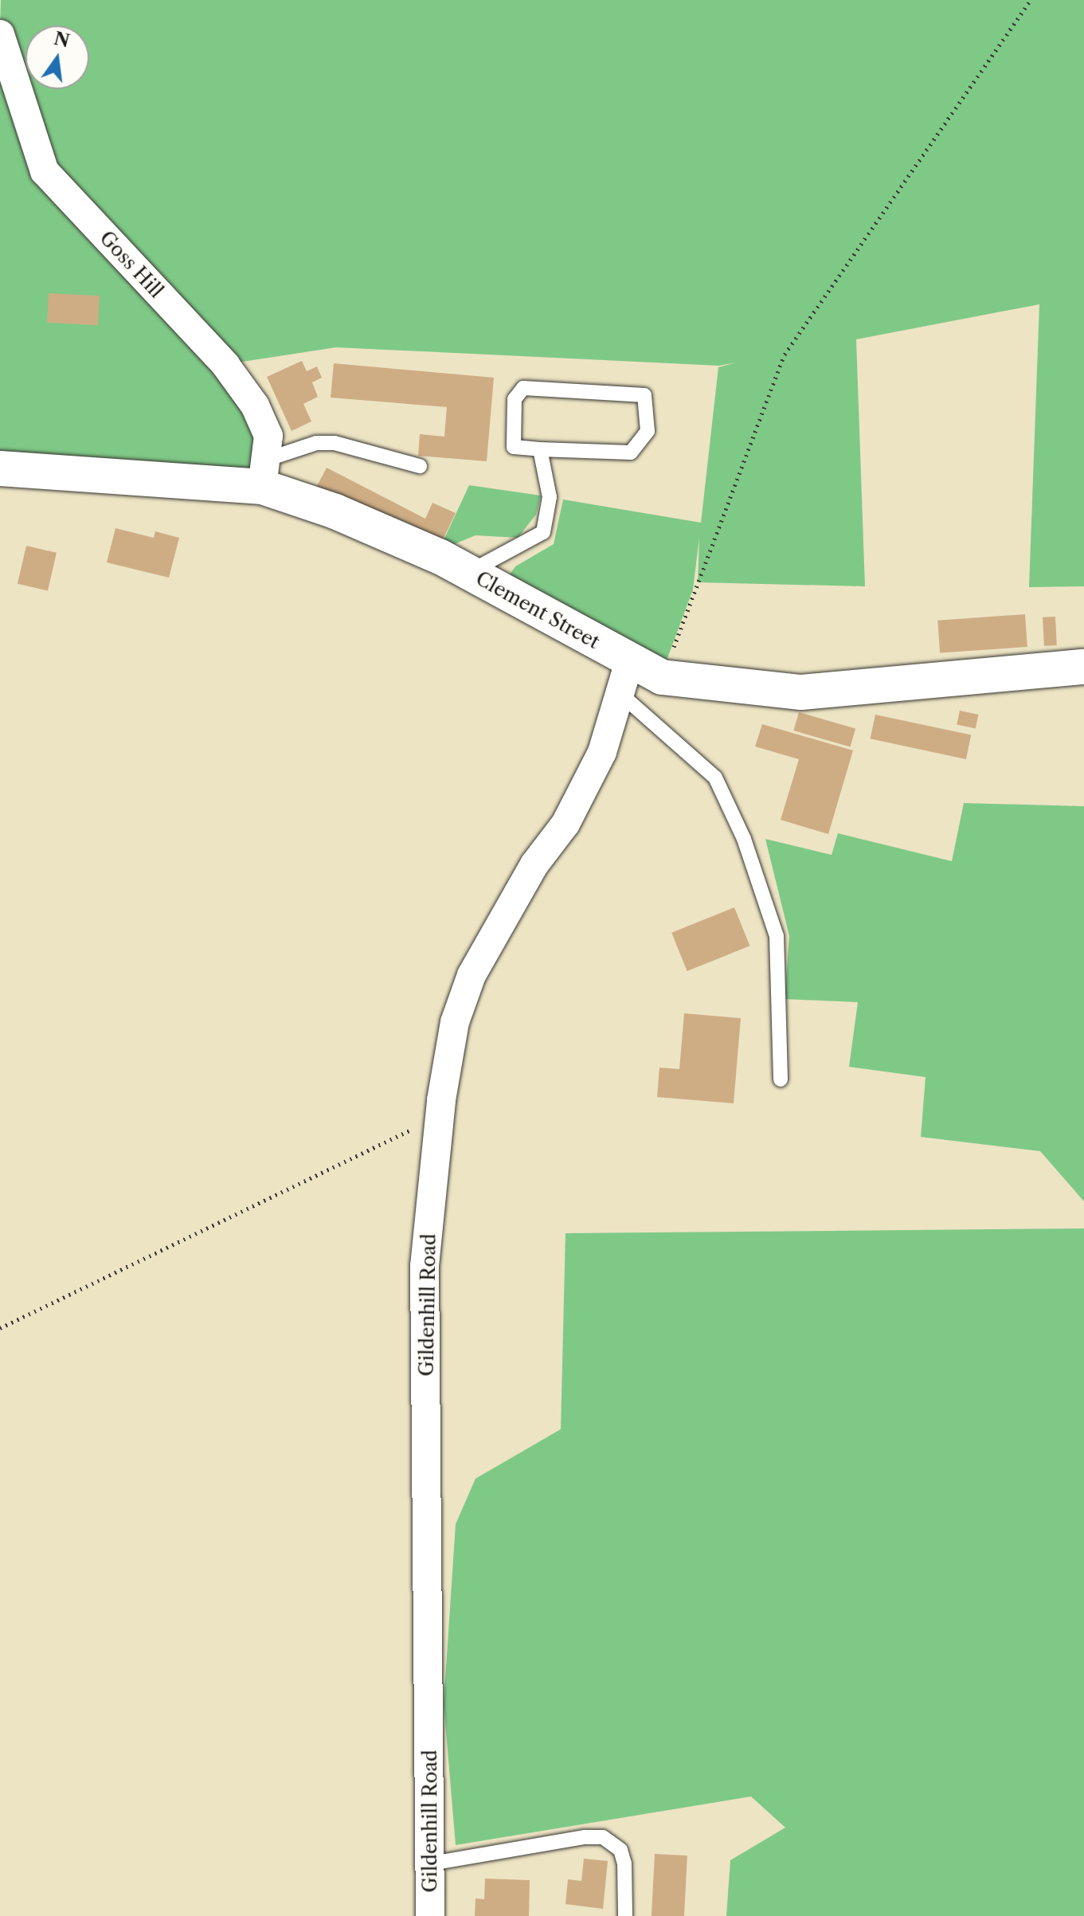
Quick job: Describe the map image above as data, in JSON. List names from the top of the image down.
{
  "streets": {
    "street": ["Goss Hill", "Clement Street", "Gildenhill Road"]
  },
  "crossings": [
    ["Goss Hill", "Clement Street"],
    ["Clement Street", "Gildenhill Road"]
  ],
  "north": "top"
}
